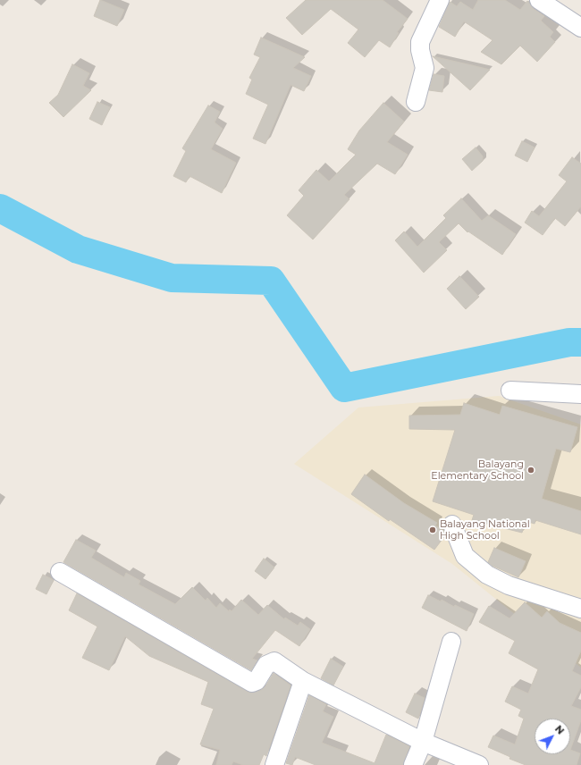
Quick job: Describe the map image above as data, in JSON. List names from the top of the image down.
{
  "places": ["Balayang Elementary School", "Balayang National High School"],
  "north": "top right"
}
